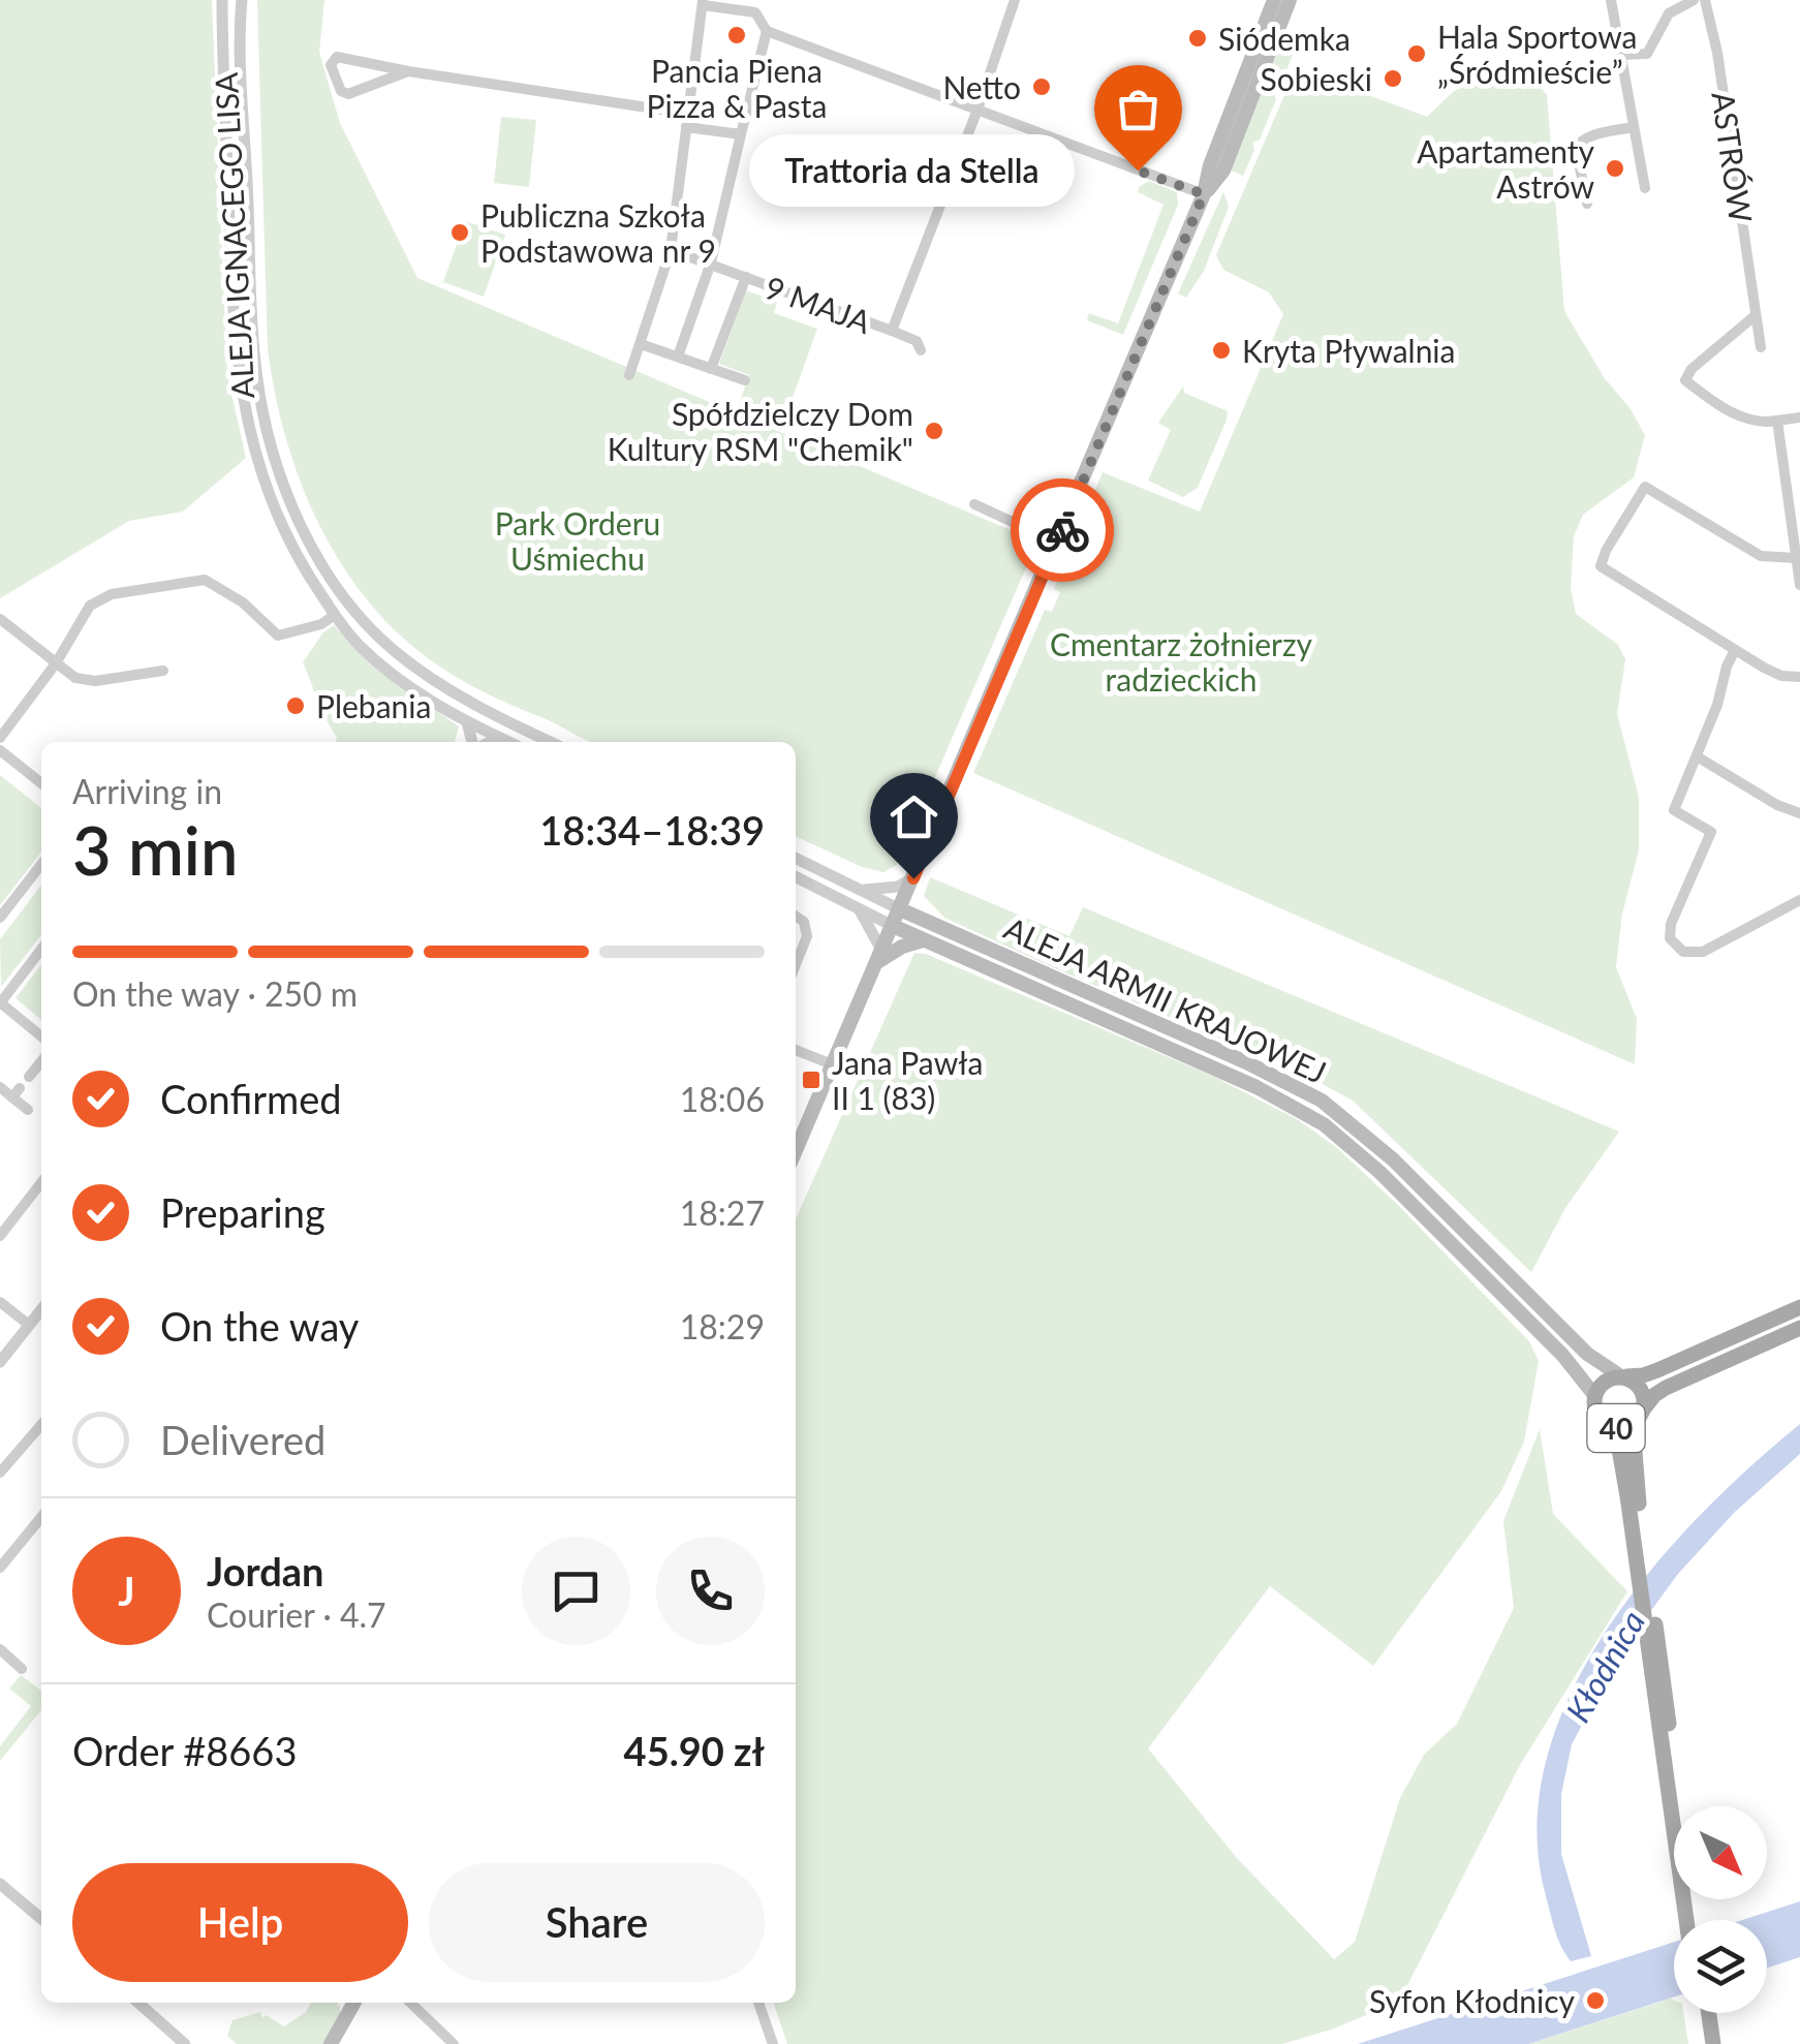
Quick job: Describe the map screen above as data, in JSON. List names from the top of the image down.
{
  "streets": {
    "main road": ["ALEJA ARMII KRAJOWEJ", "40"],
    "street": ["ASTRÓW", "ALEJA IGNACEGO LISA", "9 MAJA"]
  },
  "crossings": [
    ["ALEJA ARMII KRAJOWEJ", "40"]
  ],
  "water": ["Kłodnica"],
  "parks": ["Park Orderu Uśmiechu", "Cmentarz żołnierzy radzieckich"],
  "places": {
    "other": [
      "Pancia Piena Pizza & Pasta",
      "Siódemka",
      "Hala Sportowa „Śródmieście”",
      "Sobieski",
      "Netto",
      "Apartamenty Astrów",
      "Trattoria da Stella",
      "Publiczna Szkoła Podstawowa nr 9",
      "Kryta Pływalnia",
      "Spółdzielczy Dom Kultury RSM \"Chemik\"",
      "Plebania",
      "Syfon Kłodnicy"
    ],
    "transit": ["Jana Pawła II 1 (83)"]
  },
  "north": "bottom right",
  "page": {
    "bubble": "Trattoria da Stella",
    "heading": ["3 min", "Arriving in", "18:34–18:39"],
    "panel": [
      "Jordan",
      "Courier · 4.7",
      "Order #8663",
      "45.90 zł"
    ],
    "bar": "On the way · 250 m",
    "list": [
      ["Confirmed", "18:06"],
      ["Preparing", "18:27"],
      ["On the way", "18:29"],
      "Delivered"
    ],
    "round": "J",
    "buttons": ["Help", "Share"]
  }
}
